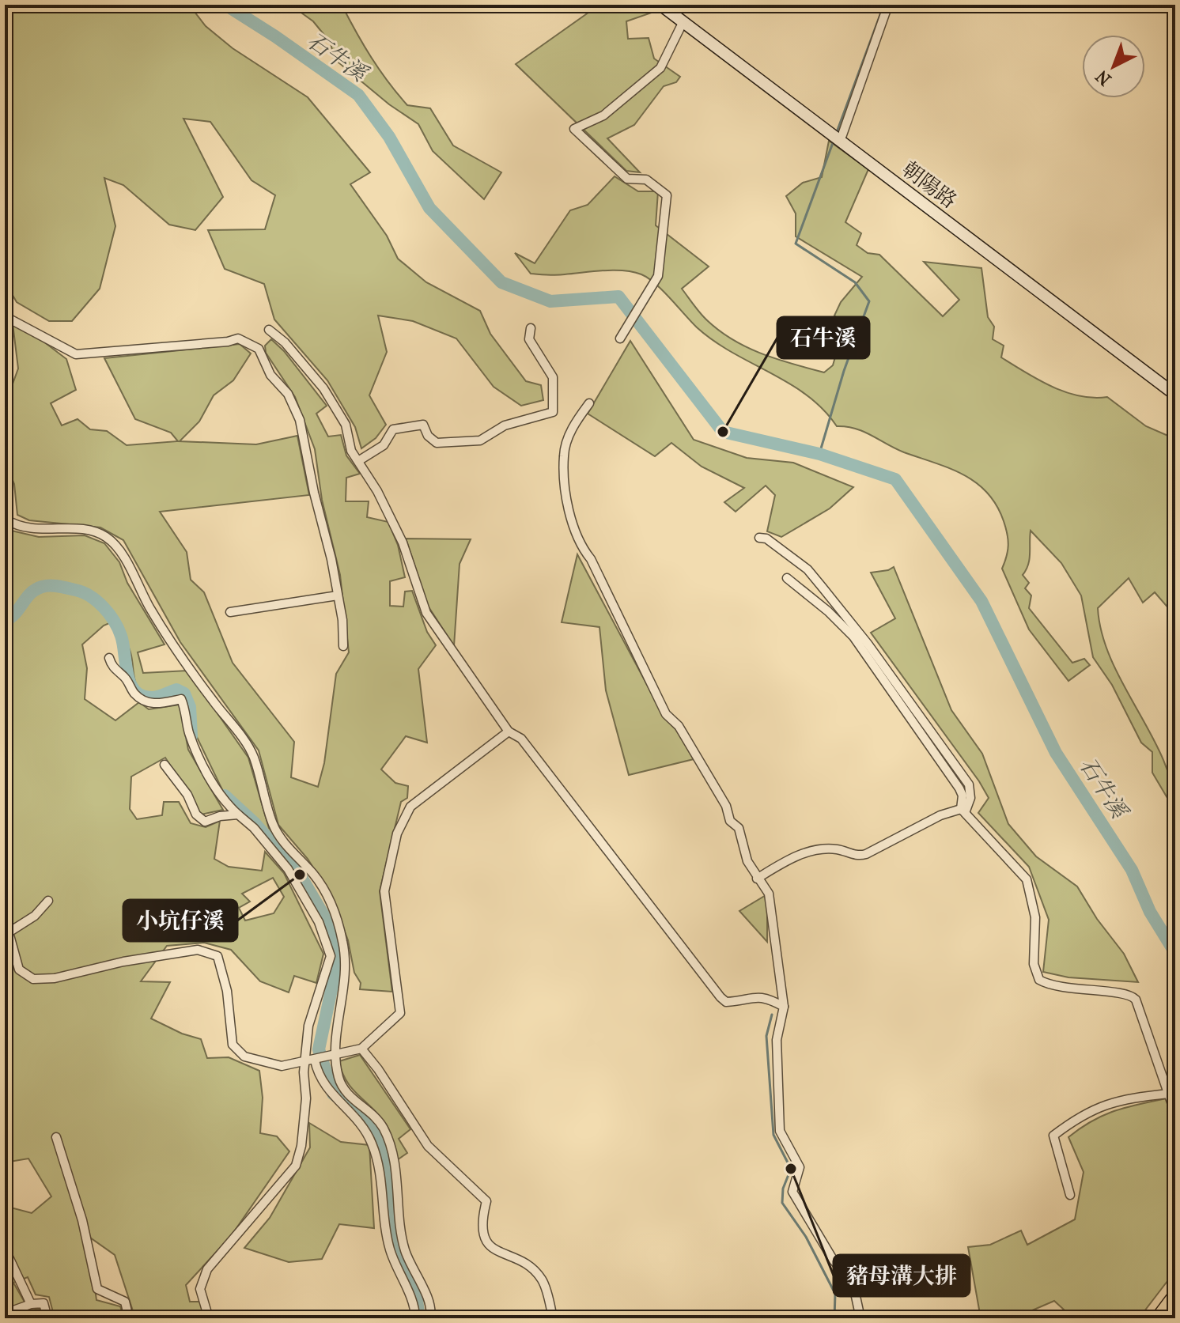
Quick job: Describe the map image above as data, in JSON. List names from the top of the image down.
{
  "streets": {
    "main road": ["朝陽路"]
  },
  "water": ["石牛溪"],
  "places": ["石牛溪", "小坑仔溪", "豬母溝大排"],
  "north": "bottom left"
}
